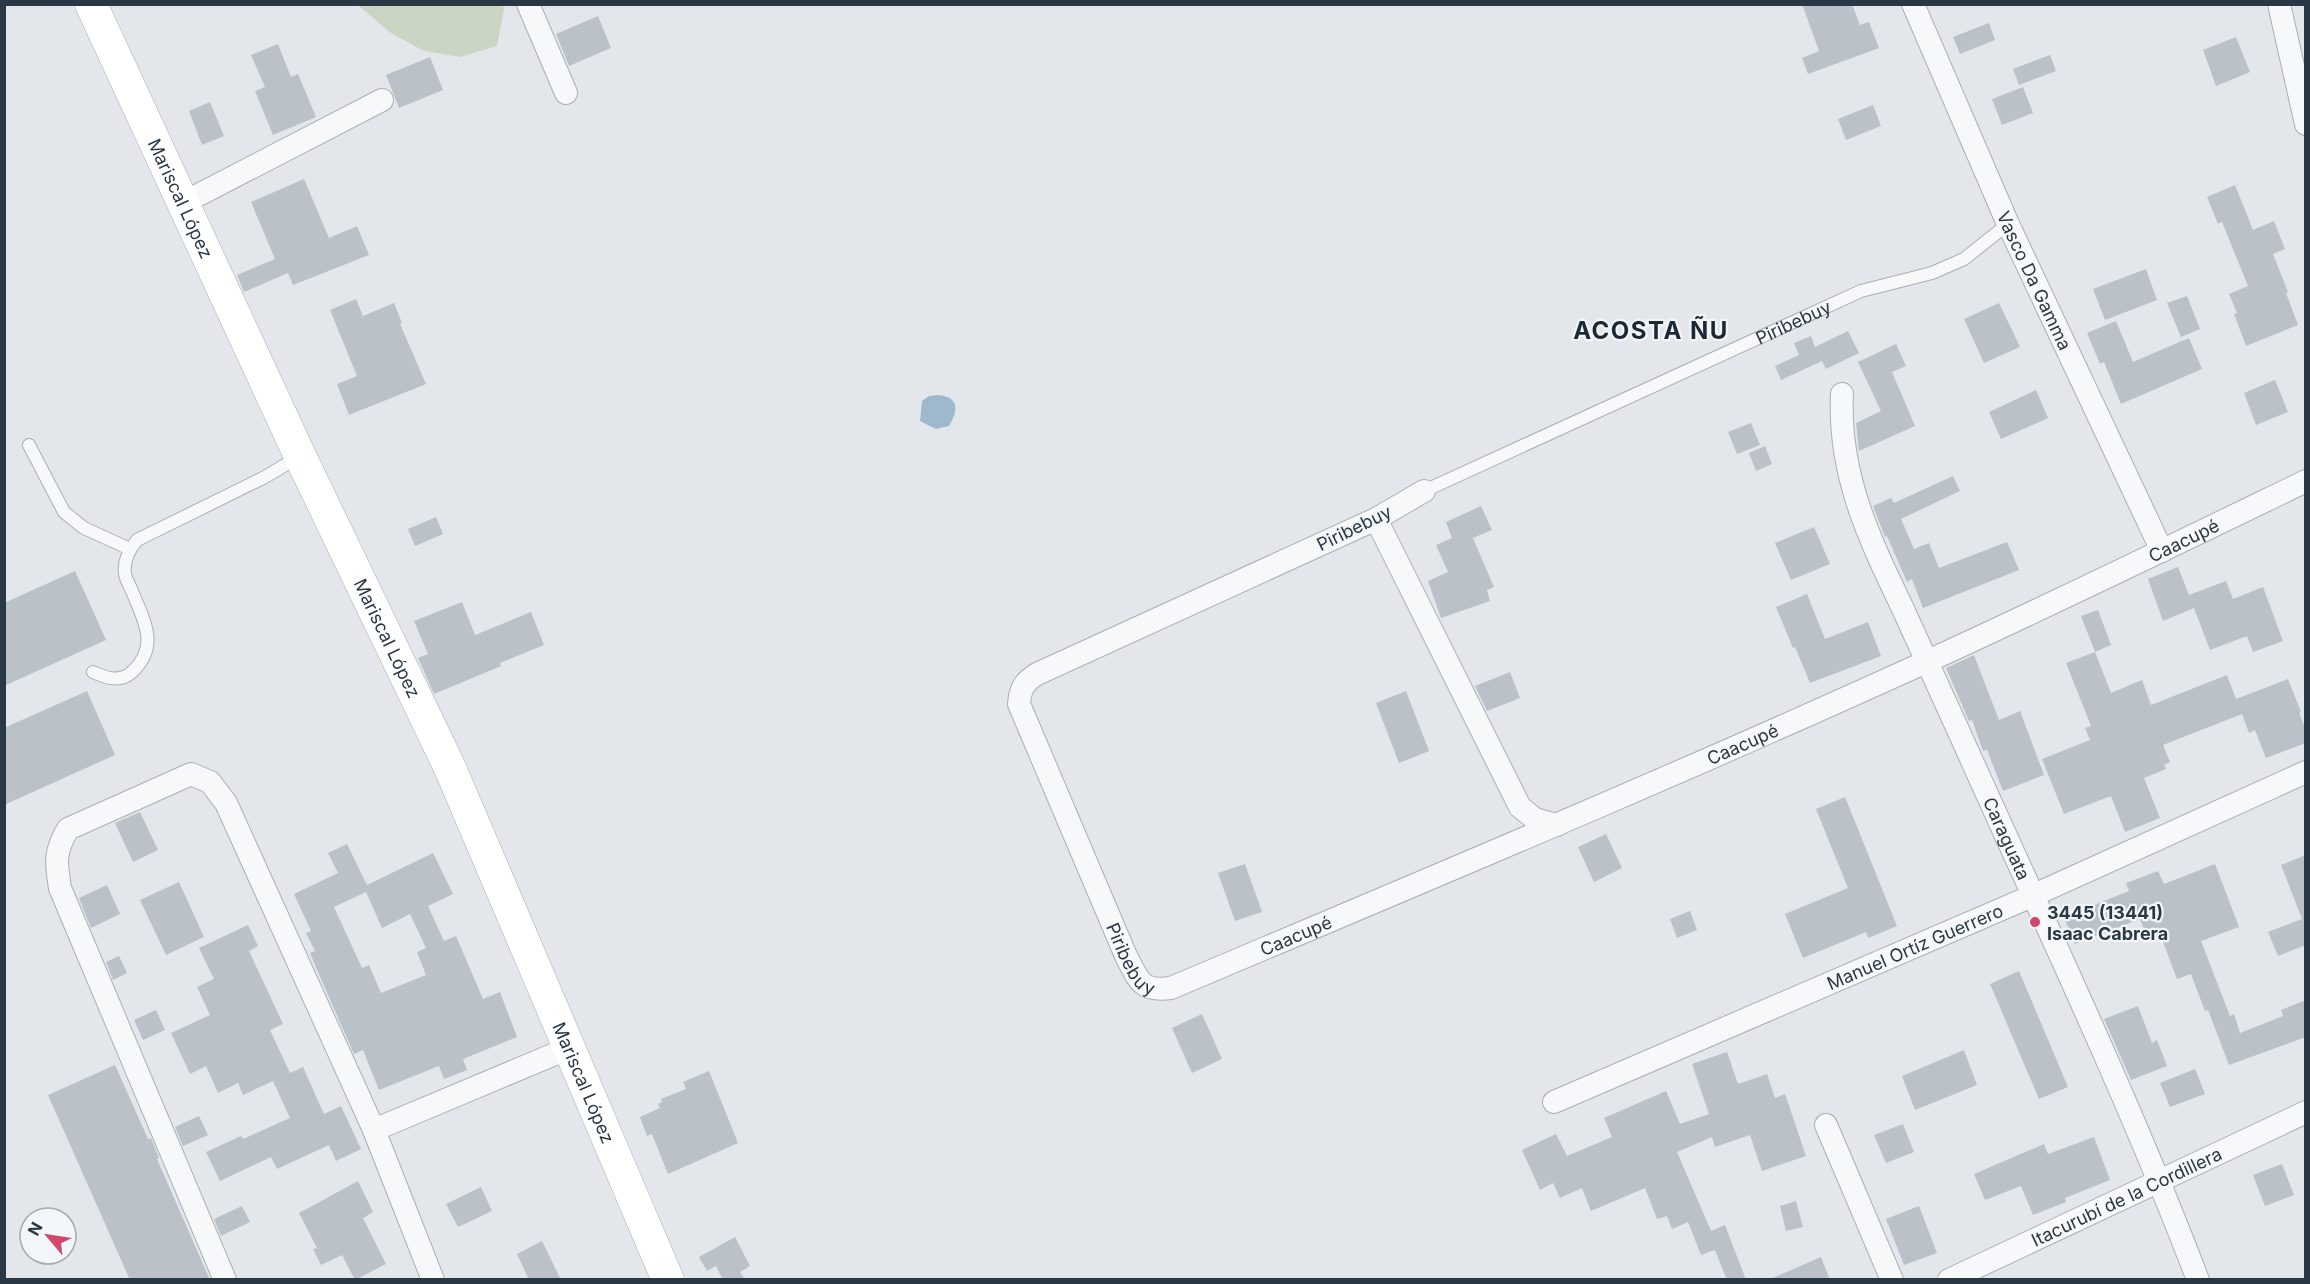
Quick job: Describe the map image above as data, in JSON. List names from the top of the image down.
{
  "streets": {
    "street": [
      "Mariscal López",
      "Vasco Da Gamma",
      "Piribebuy",
      "Caacupé",
      "Caraguata",
      "Manuel Ortíz Guerrero",
      "Itacurubí de la Cordillera"
    ]
  },
  "crossings": [
    ["Vasco Da Gamma", "Piribebuy"],
    ["Vasco Da Gamma", "Caacupé"],
    ["Piribebuy", "Caacupé"],
    ["Caacupé", "Caraguata"],
    ["Caraguata", "Manuel Ortíz Guerrero"],
    ["Caraguata", "Itacurubí de la Cordillera"]
  ],
  "districts": ["ACOSTA ÑU"],
  "places": ["3445 (13441) Isaac Cabrera"],
  "north": "top left"
}
